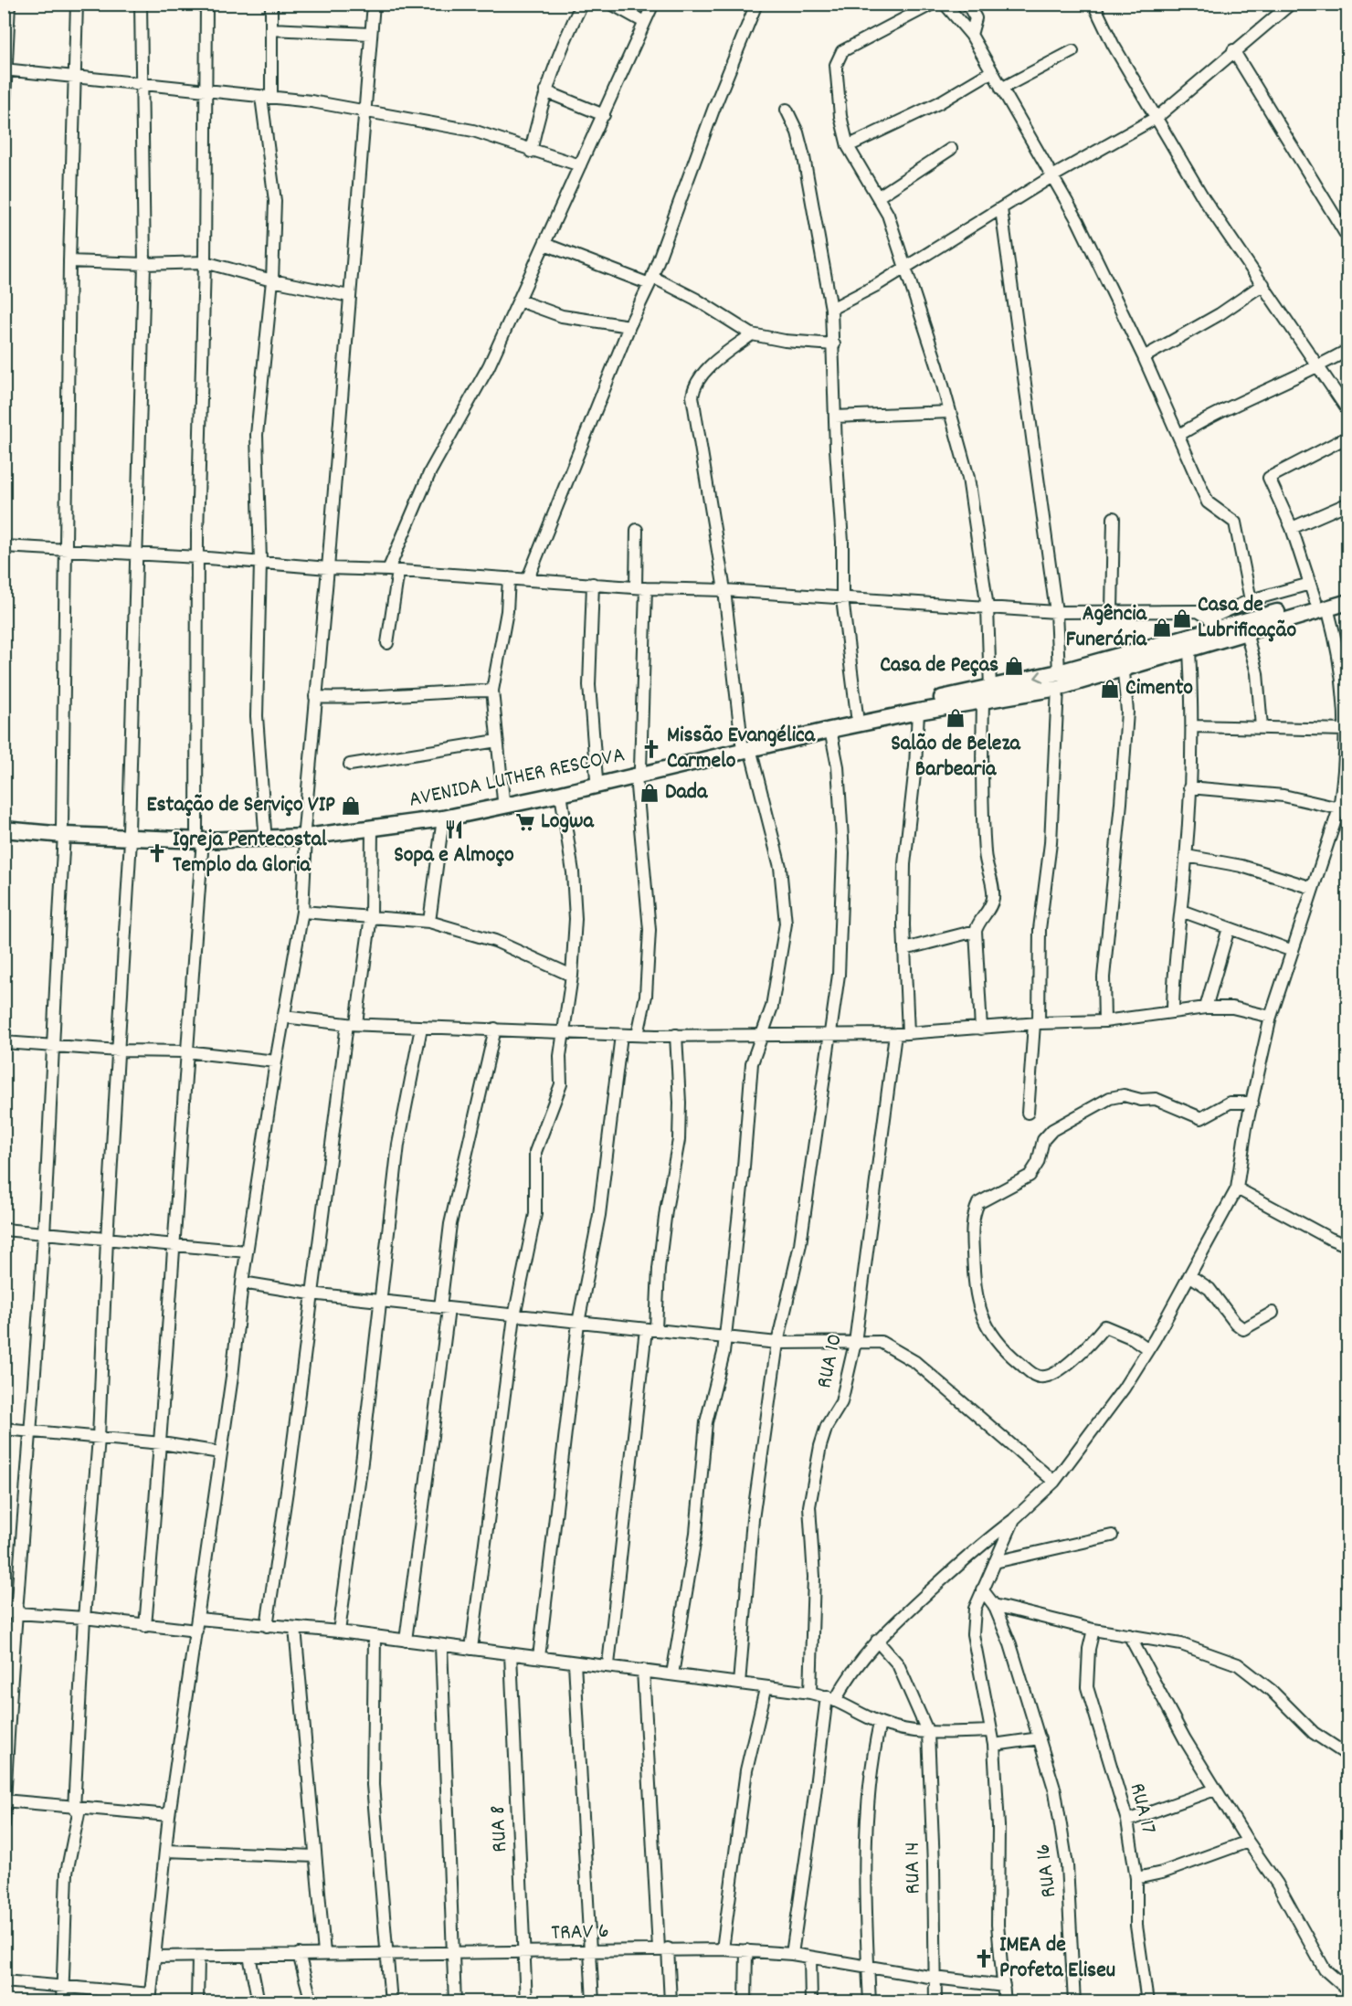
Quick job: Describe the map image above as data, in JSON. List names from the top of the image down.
{
  "streets": {
    "main road": ["AVENIDA LUTHER RESCOVA"],
    "street": [
      "RUA 10",
      "RUA 17",
      "RUA 8",
      "RUA 14",
      "RUA 16",
      "TRAV 6"
    ]
  },
  "crossings": [
    ["RUA 8", "TRAV 6"],
    ["RUA 14", "TRAV 6"]
  ],
  "places": {
    "shop": [
      "Casa de Lubrificação",
      "Agência Funerária",
      "Casa de Peças",
      "Cimento",
      "Salão de Beleza Barbearia",
      "Dada",
      "Estação de Serviço VIP"
    ],
    "church": ["Missão Evangélica Carmelo", "Igreja Pentecostal Templo da Gloria", "IMEA de Profeta Eliseu"],
    "supermarket": ["Logwa"],
    "restaurant": ["Sopa e Almoço"]
  }
}
